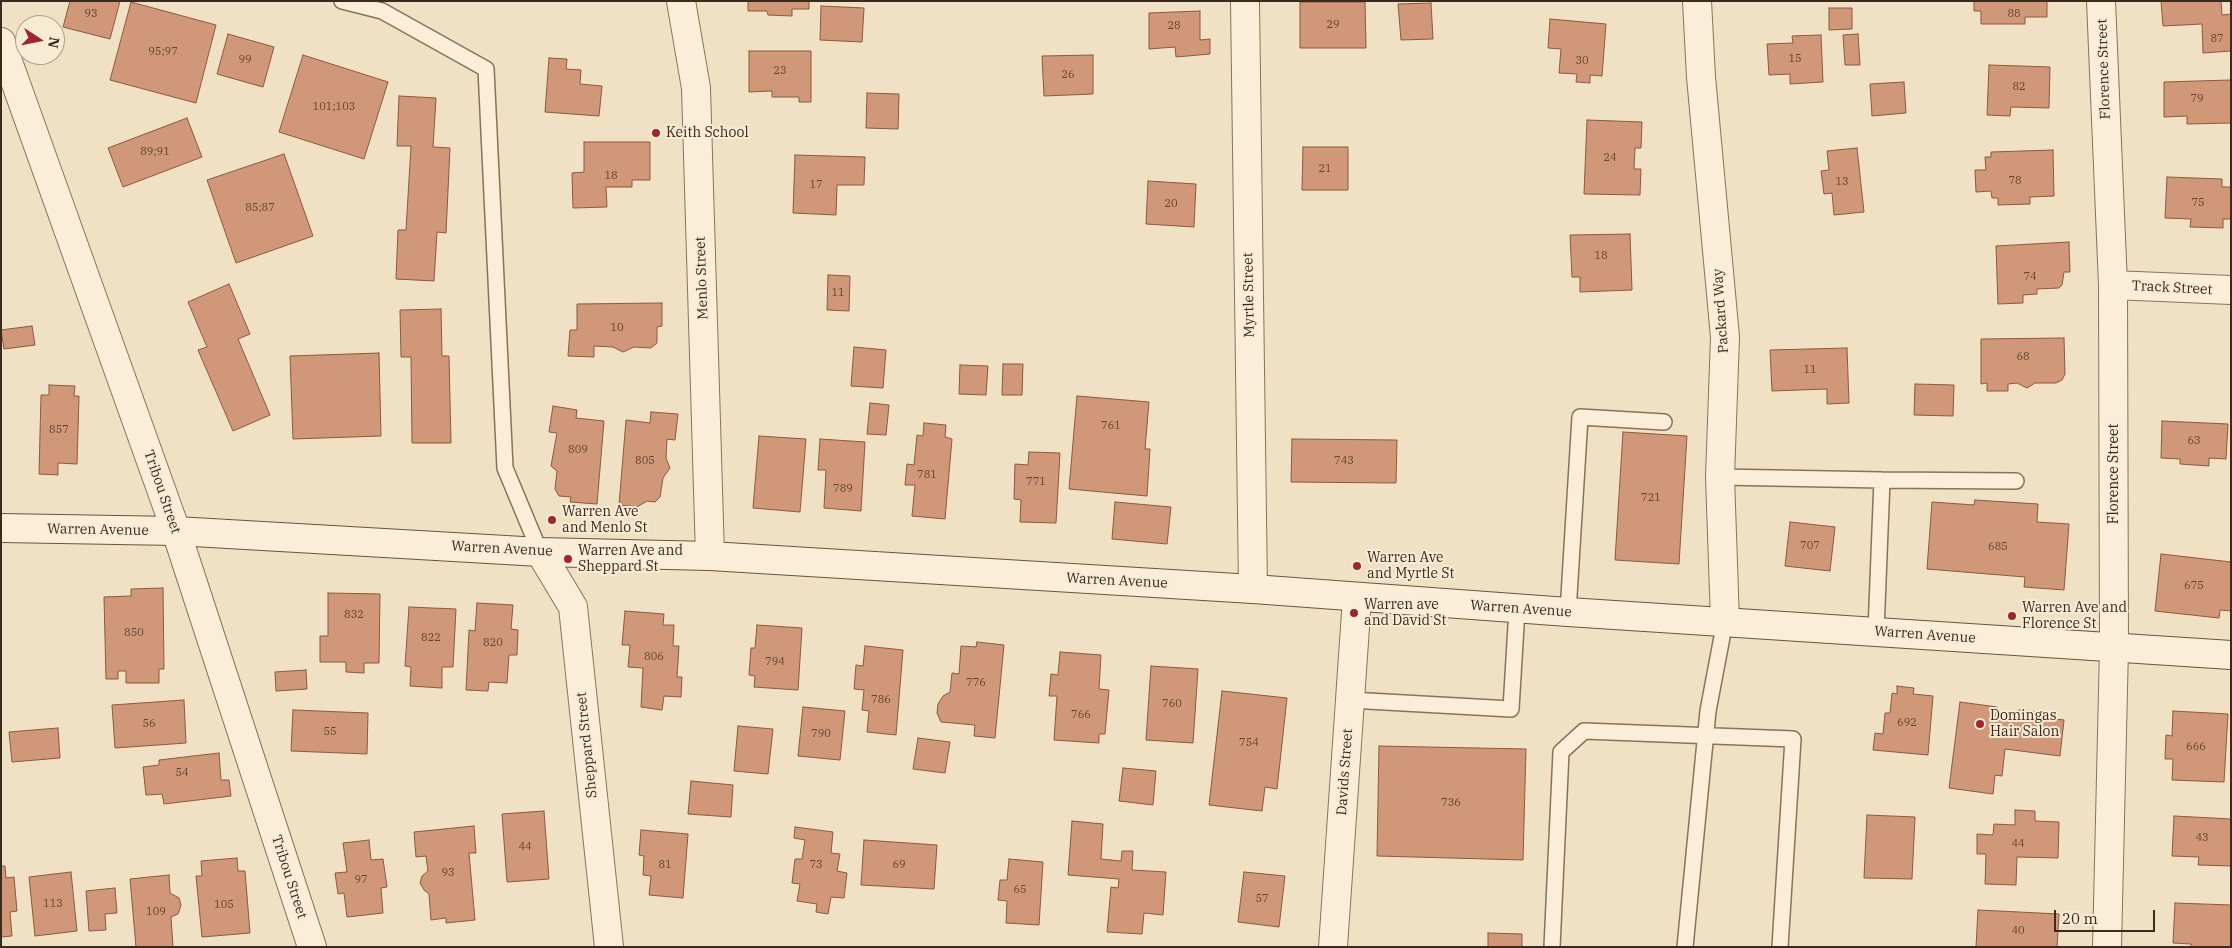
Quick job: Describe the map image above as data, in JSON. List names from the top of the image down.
{
  "streets": {
    "street": [
      "Florence Street",
      "Menlo Street",
      "Track Street",
      "Myrtle Street",
      "Packard Way",
      "Tribou Street",
      "Warren Avenue",
      "Sheppard Street",
      "Davids Street"
    ]
  },
  "crossings": [
    ["Florence Street", "Track Street"],
    ["Florence Street", "Warren Avenue"],
    ["Menlo Street", "Warren Avenue"],
    ["Myrtle Street", "Warren Avenue"],
    ["Packard Way", "Warren Avenue"],
    ["Tribou Street", "Warren Avenue"],
    ["Warren Avenue", "Sheppard Street"],
    ["Warren Avenue", "Davids Street"]
  ],
  "places": [
    "Keith School",
    "Warren Ave and Menlo St",
    "Warren Ave and Sheppard St",
    "Warren Ave and Myrtle St",
    "Warren ave and David St",
    "Warren Ave and Florence St",
    "Domingas Hair Salon"
  ],
  "house_numbers": [
    "93",
    "88",
    "29",
    "28",
    "87",
    "95;97",
    "15",
    "99",
    "30",
    "23",
    "26",
    "82",
    "79",
    "101;103",
    "89;91",
    "24",
    "21",
    "18",
    "78",
    "13",
    "17",
    "75",
    "20",
    "85;87",
    "18",
    "74",
    "11",
    "10",
    "68",
    "11",
    "761",
    "857",
    "63",
    "809",
    "805",
    "743",
    "781",
    "771",
    "789",
    "721",
    "707",
    "685",
    "675",
    "832",
    "850",
    "822",
    "820",
    "806",
    "794",
    "776",
    "786",
    "760",
    "766",
    "692",
    "56",
    "55",
    "790",
    "754",
    "666",
    "54",
    "736",
    "43",
    "44",
    "44",
    "81",
    "73",
    "69",
    "93",
    "97",
    "65",
    "57",
    "113",
    "105",
    "109",
    "40"
  ],
  "scale_bar": "20 m",
  "north": "right"
}
